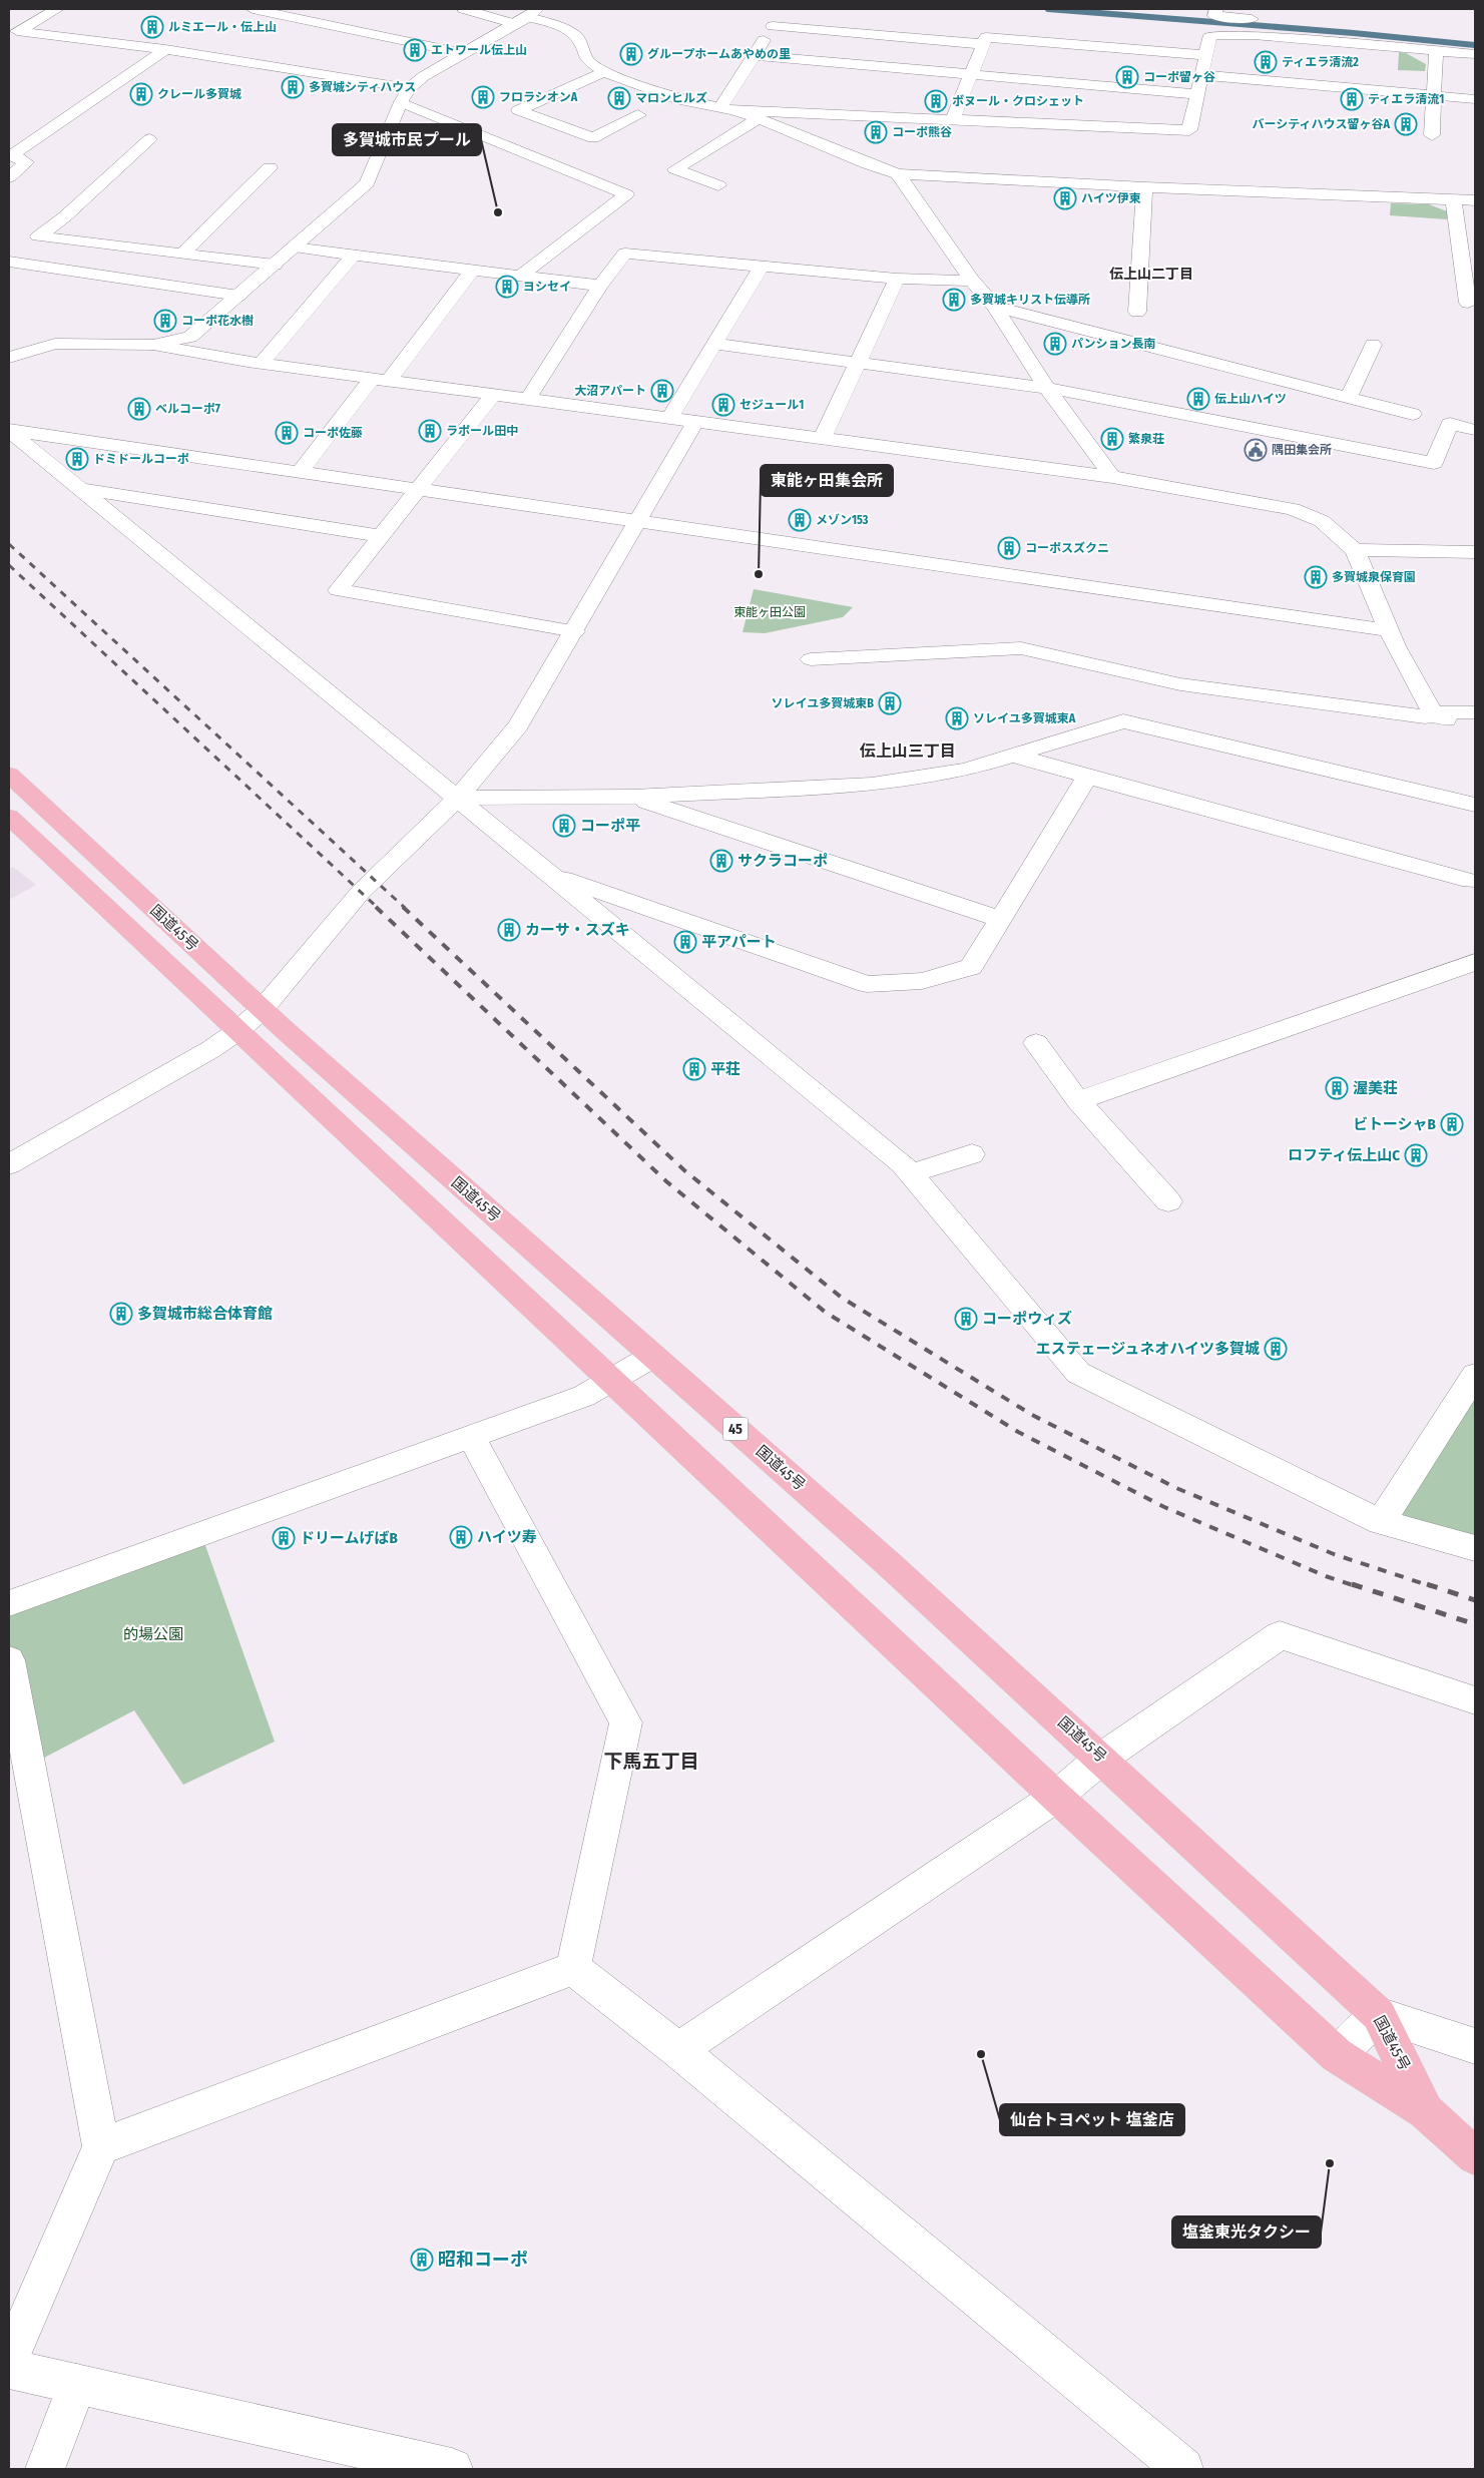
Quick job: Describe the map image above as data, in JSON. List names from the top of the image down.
{
  "streets": {
    "highway": ["国道45号", "45"]
  },
  "districts": ["伝上山二丁目", "伝上山三丁目", "下馬五丁目"],
  "parks": ["東能ヶ田公園", "的場公園"],
  "places": {
    "building": [
      "ルミエール・伝上山",
      "エトワール伝上山",
      "グループホームあやめの里",
      "ティエラ清流2",
      "コーポ留ヶ谷",
      "多賀城シティハウス",
      "クレール多賀城",
      "フロラシオンA",
      "マロンヒルズ",
      "ティエラ清流1",
      "ボヌール・クロシェット",
      "バーシティハウス留ヶ谷A",
      "コーポ熊谷",
      "ハイツ伊東",
      "ヨシセイ",
      "多賀城キリスト伝導所",
      "コーポ花水樹",
      "パンション長南",
      "大沼アパート",
      "伝上山ハイツ",
      "セジュール1",
      "ベルコーポ7",
      "ラポール田中",
      "コーポ佐藤",
      "繁泉荘",
      "ドミドールコーポ",
      "メゾン153",
      "コーポスズクニ",
      "多賀城泉保育園",
      "ソレイユ多賀城東B",
      "ソレイユ多賀城東A",
      "コーポ平",
      "サクラコーポ",
      "カーサ・スズキ",
      "平アパート",
      "平荘",
      "渥美荘",
      "ビトーシャB",
      "ロフティ伝上山C",
      "多賀城市総合体育館",
      "コーポウィズ",
      "エステェージュネオハイツ多賀城",
      "ハイツ寿",
      "ドリームげばB",
      "昭和コーポ"
    ],
    "other": [
      "多賀城市民プール",
      "東能ヶ田集会所",
      "仙台トヨペット 塩釜店",
      "塩釜東光タクシー"
    ],
    "public building": ["隅田集会所"]
  }
}
